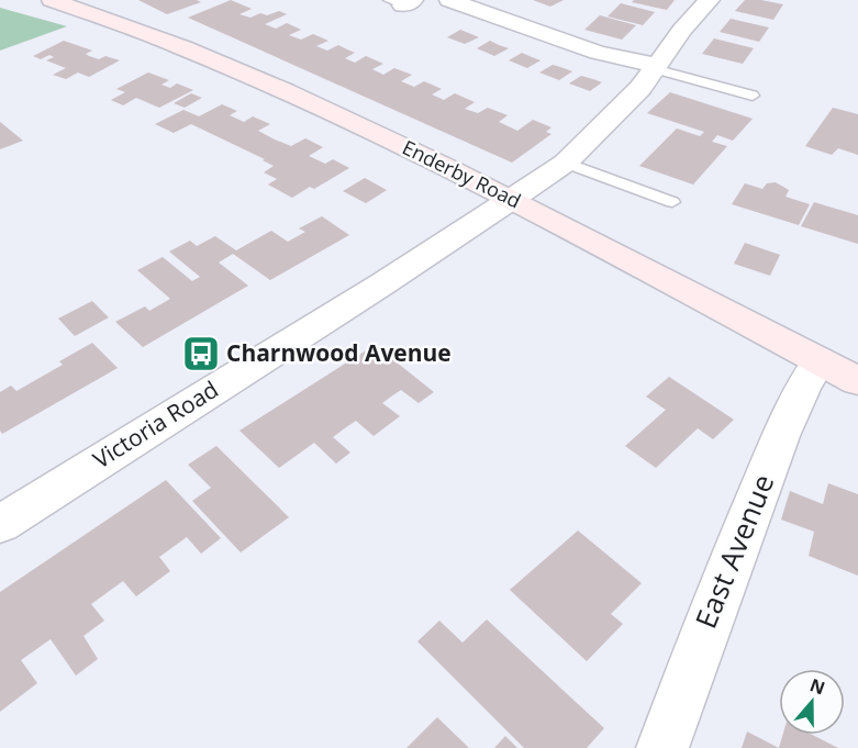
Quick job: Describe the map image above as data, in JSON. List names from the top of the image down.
{
  "streets": {
    "main road": ["Enderby Road"],
    "street": ["Victoria Road", "East Avenue"]
  },
  "crossings": [
    ["Enderby Road", "Victoria Road"],
    ["Enderby Road", "East Avenue"]
  ],
  "places": {
    "bus stop": ["Charnwood Avenue"]
  },
  "north": "top"
}
